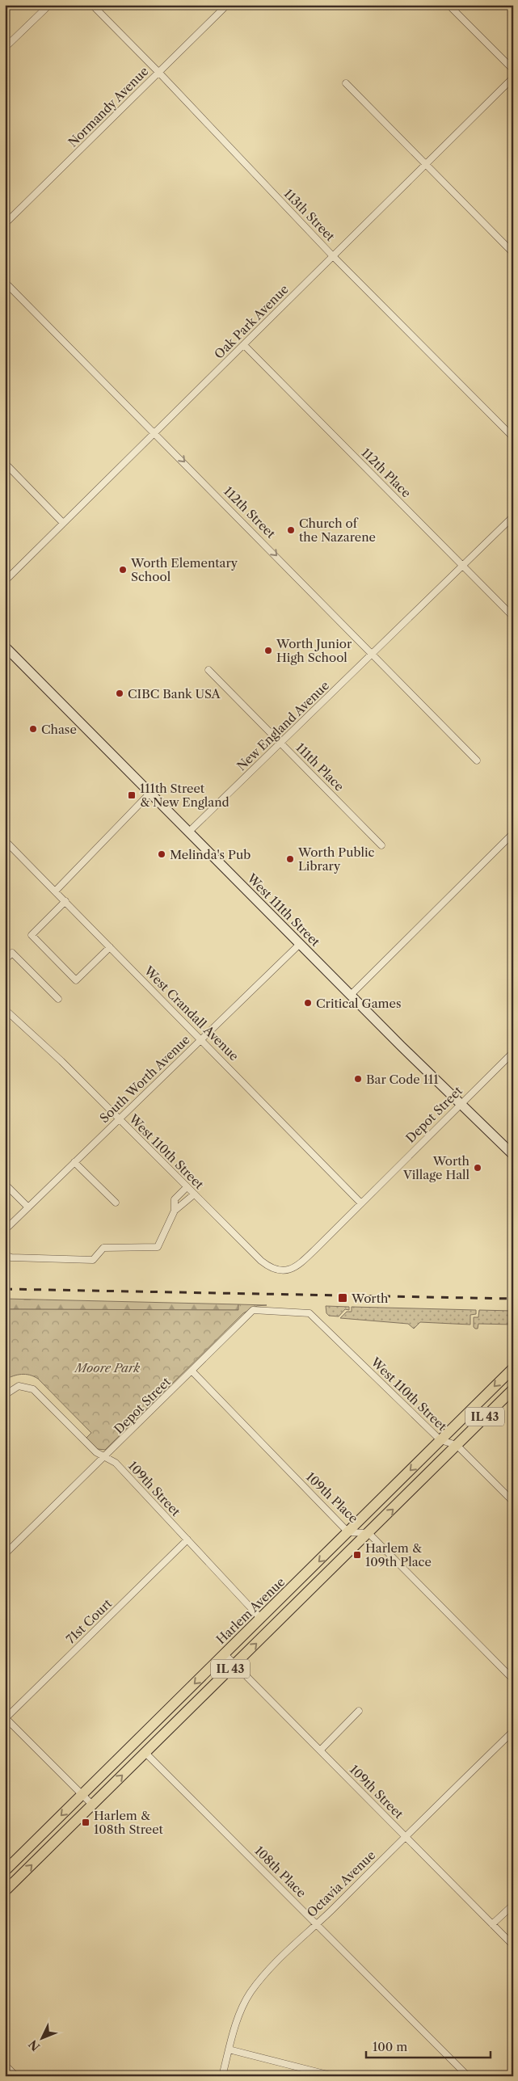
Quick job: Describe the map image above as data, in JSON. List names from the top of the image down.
{
  "streets": {
    "main road": ["West 111th Street", "IL 43", "Harlem Avenue"],
    "street": [
      "Normandy Avenue",
      "113th Street",
      "Oak Park Avenue",
      "112th Place",
      "112th Street",
      "New England Avenue",
      "111th Place",
      "West Crandall Avenue",
      "South Worth Avenue",
      "Depot Street",
      "West 110th Street",
      "109th Street",
      "109th Place",
      "71st Court",
      "108th Place",
      "Octavia Avenue"
    ]
  },
  "crossings": [
    ["Normandy Avenue", "113th Street"],
    ["113th Street", "Oak Park Avenue"],
    ["Oak Park Avenue", "112th Place"],
    ["Oak Park Avenue", "112th Street"],
    ["112th Place", "New England Avenue"],
    ["112th Street", "New England Avenue"],
    ["New England Avenue", "111th Place"],
    ["New England Avenue", "West 111th Street"],
    ["West 111th Street", "South Worth Avenue"],
    ["West 111th Street", "Depot Street"],
    ["West Crandall Avenue", "South Worth Avenue"],
    ["West Crandall Avenue", "Depot Street"],
    ["South Worth Avenue", "West 110th Street"],
    ["Depot Street", "West 110th Street"],
    ["Depot Street", "109th Street"],
    ["Depot Street", "109th Place"],
    ["West 110th Street", "IL 43"],
    ["West 110th Street", "Harlem Avenue"],
    ["IL 43", "109th Street"],
    ["IL 43", "109th Place"],
    ["IL 43", "108th Place"],
    ["109th Street", "Harlem Avenue"],
    ["109th Street", "71st Court"],
    ["109th Street", "Octavia Avenue"],
    ["109th Place", "Harlem Avenue"],
    ["108th Place", "Octavia Avenue"]
  ],
  "one_way": ["112th Street"],
  "parks": ["Moore Park"],
  "places": {
    "other": [
      "Church of the Nazarene",
      "Worth Elementary School",
      "Worth Junior High School",
      "CIBC Bank USA",
      "Chase",
      "Melinda's Pub",
      "Worth Public Library",
      "Critical Games",
      "Bar Code 111",
      "Worth Village Hall"
    ],
    "transit": [
      "111th Street & New England",
      "Worth",
      "Harlem & 109th Place",
      "Harlem & 108th Street"
    ]
  },
  "scale_bar": "100 m",
  "north": "bottom left"
}
